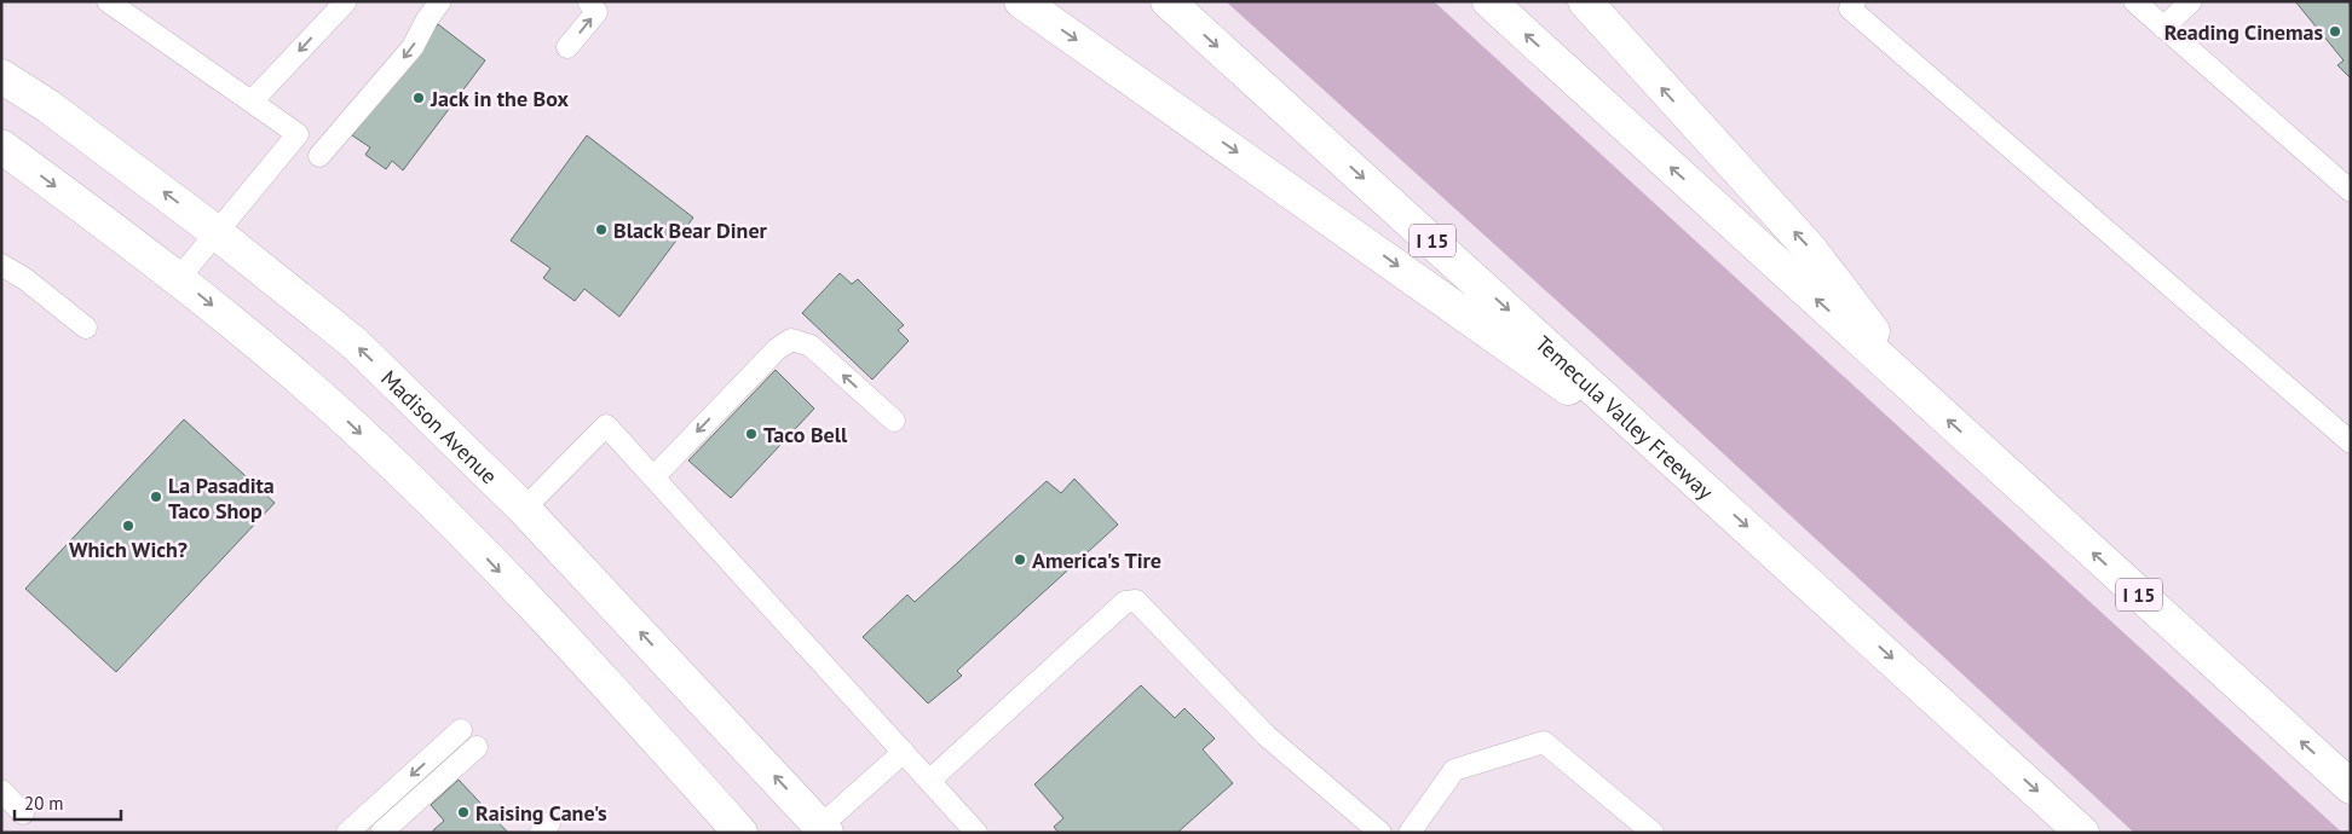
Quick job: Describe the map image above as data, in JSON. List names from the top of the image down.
{
  "streets": {
    "main road": ["I 15", "Temecula Valley Freeway", "Madison Avenue"]
  },
  "places": [
    "Reading Cinemas",
    "Jack in the Box",
    "Black Bear Diner",
    "Taco Bell",
    "La Pasadita Taco Shop",
    "Which Wich?",
    "America's Tire",
    "Raising Cane's"
  ],
  "scale_bar": "20 m"
}
